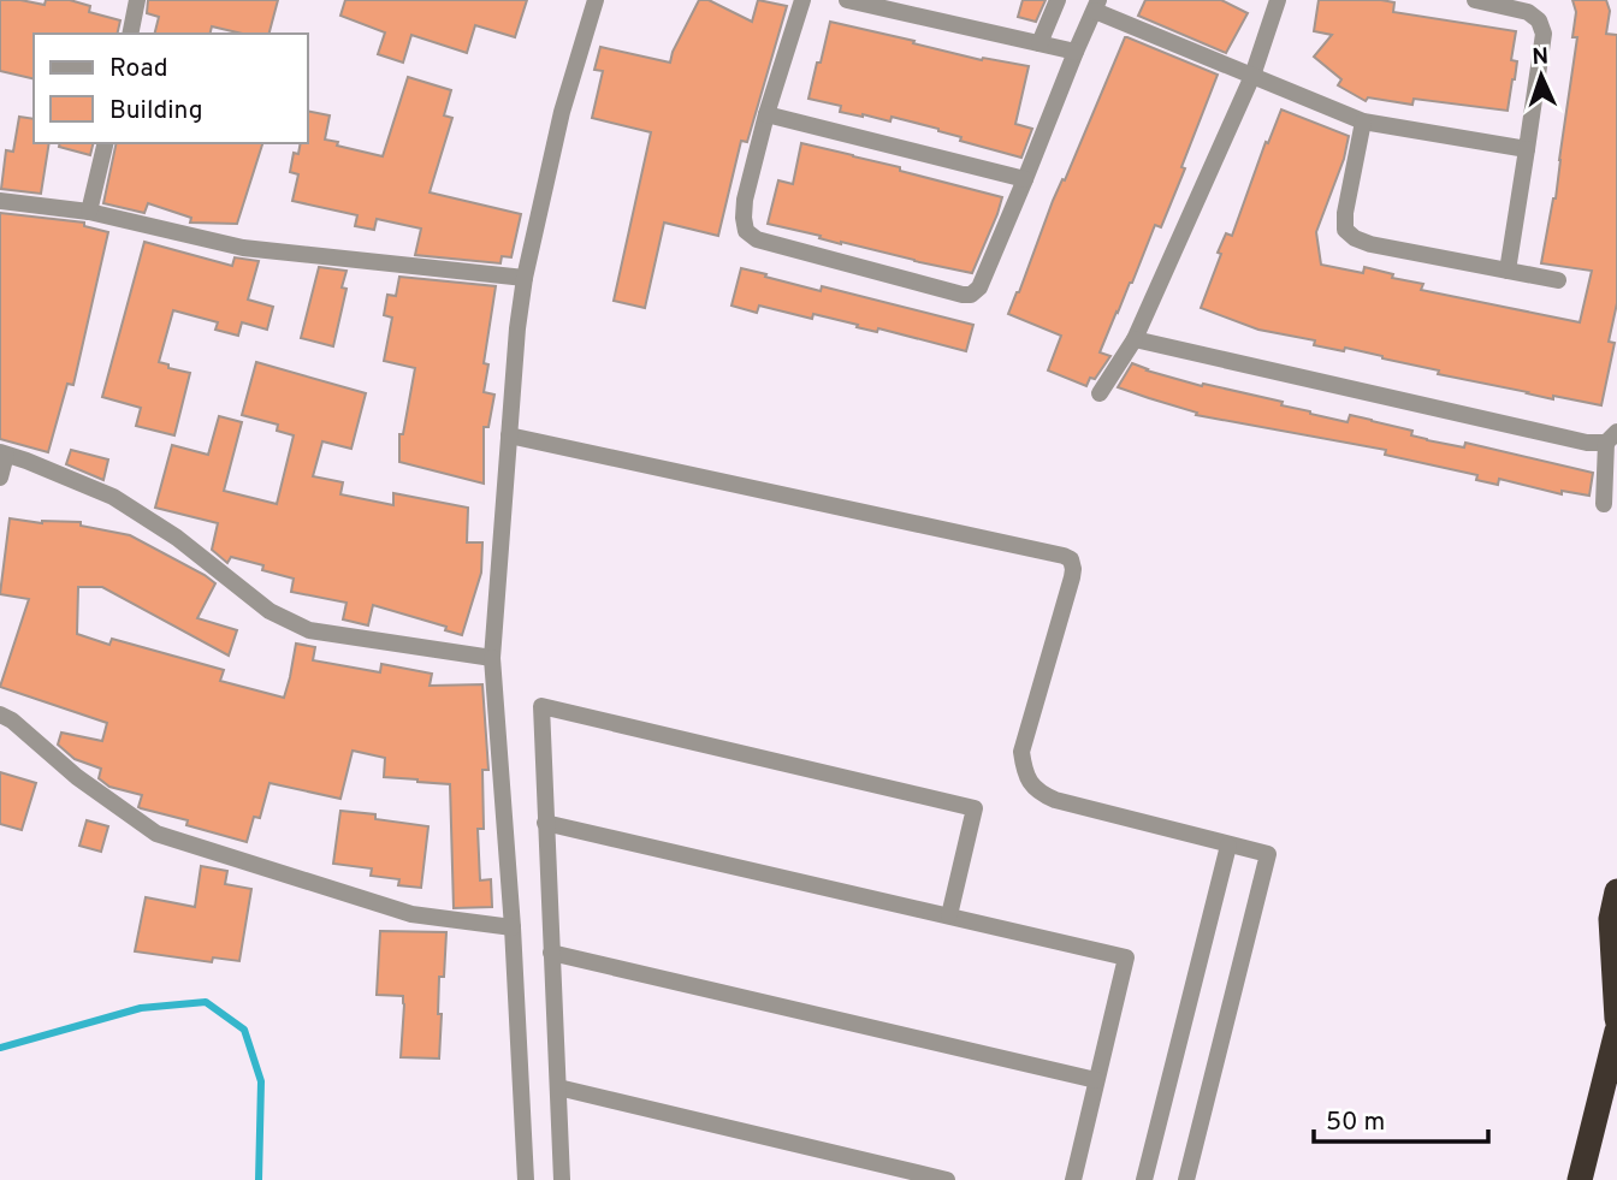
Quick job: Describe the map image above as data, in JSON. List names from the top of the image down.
{
  "legend": ["Road", "Building"],
  "scale_bar": "50 m",
  "north": "top"
}
